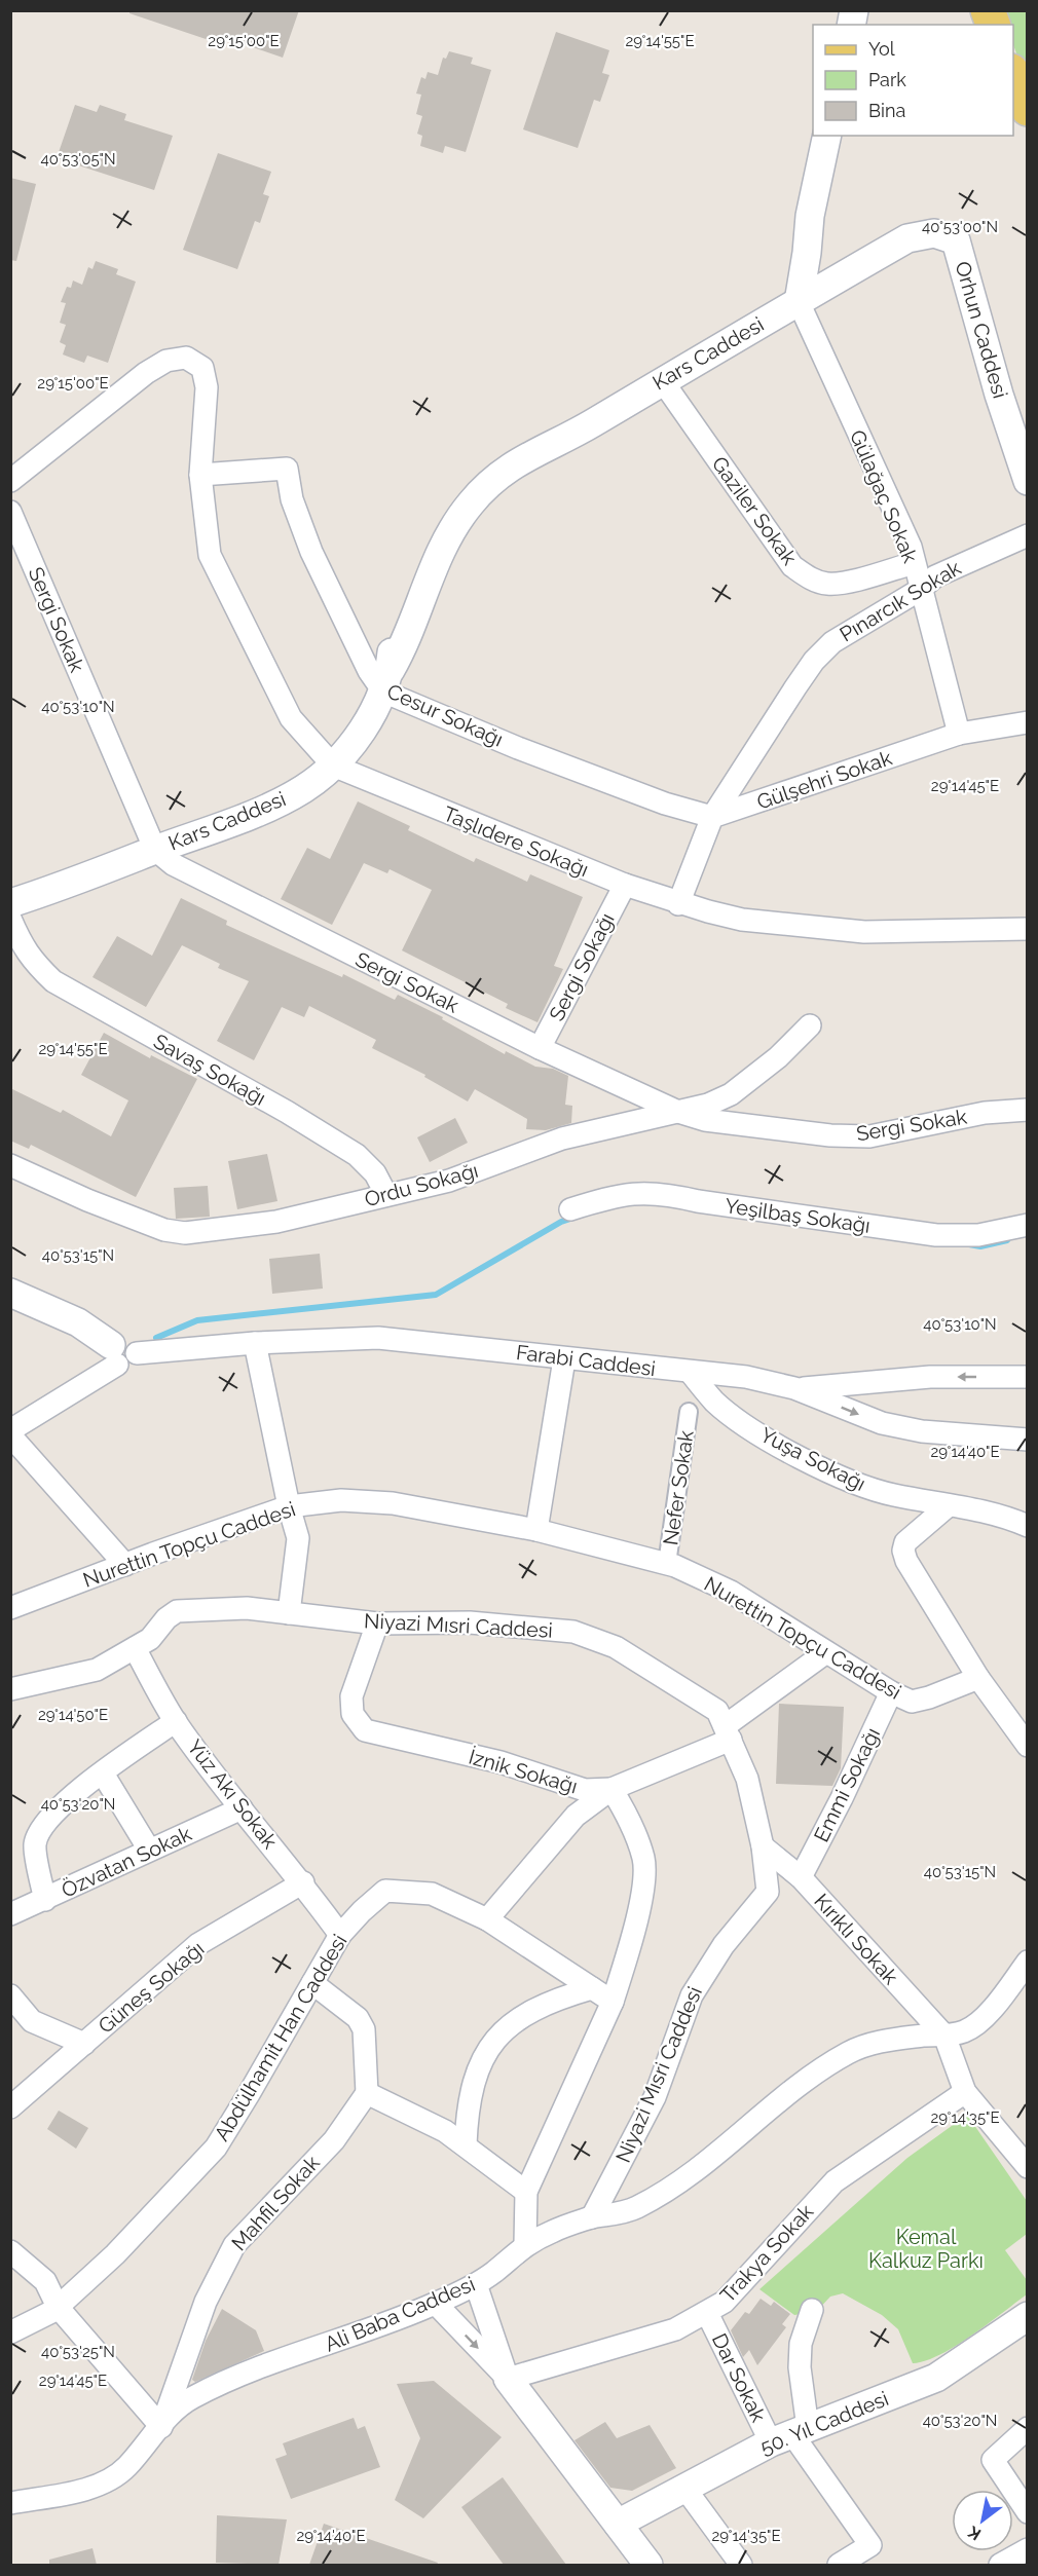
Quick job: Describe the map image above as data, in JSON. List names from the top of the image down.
{
  "streets": {
    "street": [
      "Orhun Caddesi",
      "Kars Caddesi",
      "Gülağaç Sokak",
      "Gaziler Sokak",
      "Pınarcık Sokak",
      "Sergi Sokak",
      "Cesur Sokağı",
      "Gülşehri Sokak",
      "Taşlıdere Sokağı",
      "Sergi Sokağı",
      "Savaş Sokağı",
      "Ordu Sokağı",
      "Yeşilbaş Sokağı",
      "Farabi Caddesi",
      "Yuşa Sokağı",
      "Nefer Sokak",
      "Nurettin Topçu Caddesi",
      "Niyazi Mısri Caddesi",
      "İznik Sokağı",
      "Emmi Sokağı",
      "Yüz Akı Sokak",
      "Özvatan Sokak",
      "Kırıklı Sokak",
      "Güneş Sokağı",
      "Abdülhamit Han Caddesi",
      "Mahfil Sokak",
      "Trakya Sokak",
      "Ali Baba Caddesi",
      "Dar Sokak",
      "50. Yıl Caddesi"
    ]
  },
  "crossings": [
    ["Orhun Caddesi", "Kars Caddesi"],
    ["Orhun Caddesi", "Gülağaç Sokak"],
    ["Kars Caddesi", "Gülağaç Sokak"],
    ["Kars Caddesi", "Gaziler Sokak"],
    ["Kars Caddesi", "Sergi Sokak"],
    ["Kars Caddesi", "Cesur Sokağı"],
    ["Kars Caddesi", "Taşlıdere Sokağı"],
    ["Gülağaç Sokak", "Gaziler Sokak"],
    ["Gülağaç Sokak", "Pınarcık Sokak"],
    ["Gülağaç Sokak", "Gülşehri Sokak"],
    ["Pınarcık Sokak", "Cesur Sokağı"],
    ["Pınarcık Sokak", "Gülşehri Sokak"],
    ["Sergi Sokak", "Sergi Sokağı"],
    ["Sergi Sokak", "Ordu Sokağı"],
    ["Cesur Sokağı", "Gülşehri Sokak"],
    ["Cesur Sokağı", "Taşlıdere Sokağı"],
    ["Taşlıdere Sokağı", "Sergi Sokağı"],
    ["Savaş Sokağı", "Ordu Sokağı"],
    ["Farabi Caddesi", "Yuşa Sokağı"],
    ["Nefer Sokak", "Nurettin Topçu Caddesi"],
    ["Nurettin Topçu Caddesi", "Emmi Sokağı"],
    ["Niyazi Mısri Caddesi", "İznik Sokağı"],
    ["Niyazi Mısri Caddesi", "Yüz Akı Sokak"],
    ["Niyazi Mısri Caddesi", "Kırıklı Sokak"],
    ["Niyazi Mısri Caddesi", "Ali Baba Caddesi"],
    ["Emmi Sokağı", "Kırıklı Sokak"],
    ["Yüz Akı Sokak", "Özvatan Sokak"],
    ["Yüz Akı Sokak", "Güneş Sokağı"],
    ["Yüz Akı Sokak", "Abdülhamit Han Caddesi"],
    ["Kırıklı Sokak", "Ali Baba Caddesi"],
    ["Mahfil Sokak", "Ali Baba Caddesi"],
    ["Trakya Sokak", "Dar Sokak"],
    ["Dar Sokak", "50. Yıl Caddesi"]
  ],
  "parks": ["Kemal Kalkuz Parkı"],
  "legend": ["Yol", "Park", "Bina"],
  "north": "bottom left",
  "coordinates": [
    "29°15'00\"E",
    "29°14'55\"E",
    "40°53'05\"N",
    "40°53'00\"N",
    "40°53'10\"N",
    "29°14'45\"E",
    "40°53'15\"N",
    "29°14'40\"E",
    "29°14'50\"E",
    "40°53'20\"N",
    "29°14'35\"E",
    "40°53'25\"N"
  ]
}
